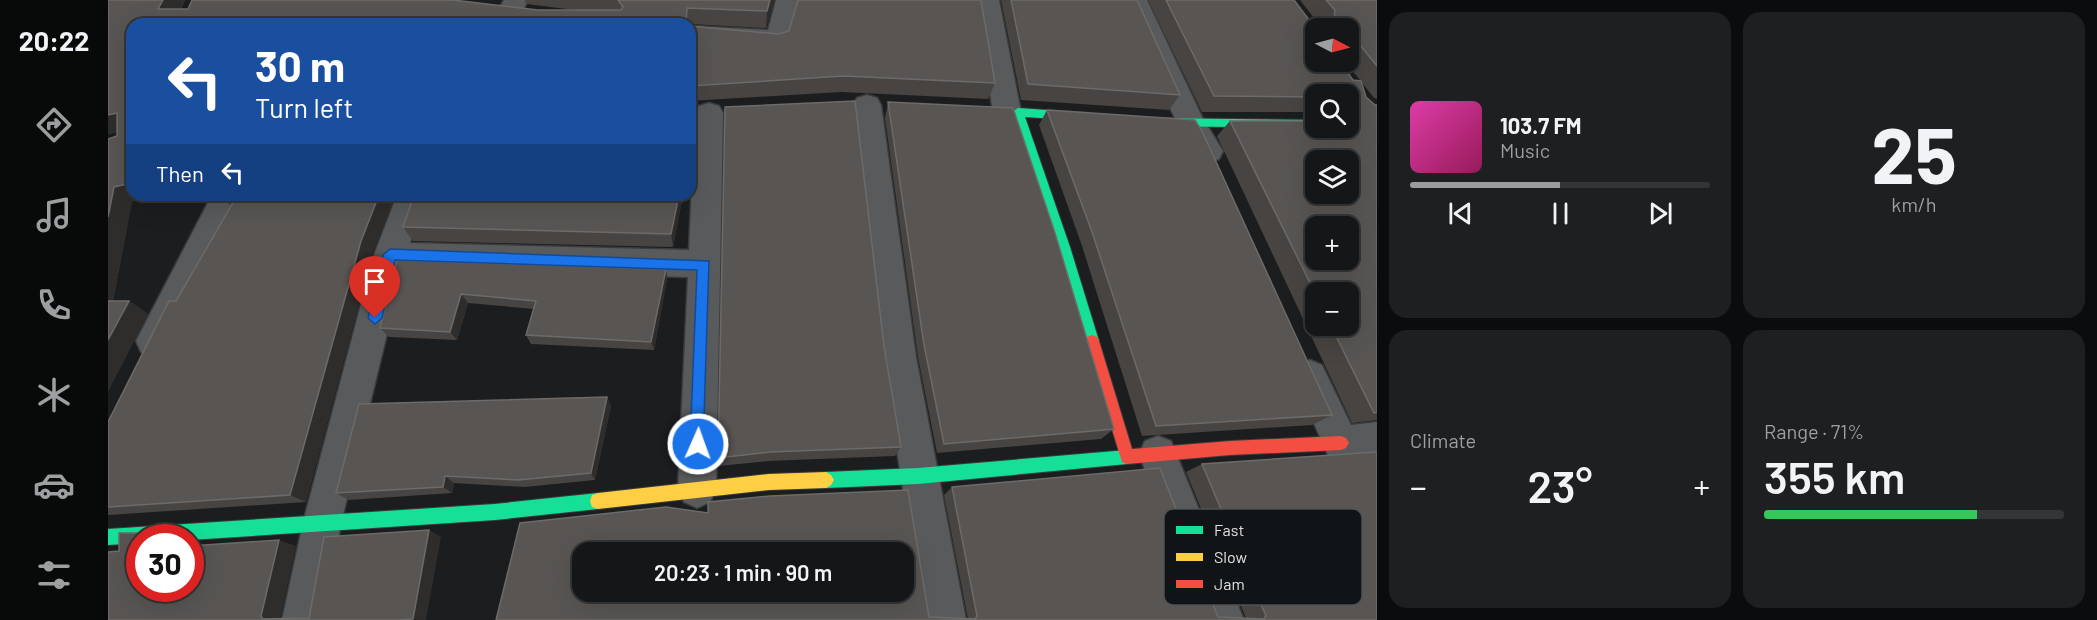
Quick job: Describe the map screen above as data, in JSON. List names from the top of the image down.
{
  "legend": ["Fast", "Slow", "Jam"],
  "north": "right",
  "page": {
    "tabs": "20:22",
    "tile": [
      ["25", "km/h"],
      "Climate",
      ["Range · 71%", "355 km"]
    ],
    "map_buttons": ["+", "−"],
    "turn": ["30 m", "Turn left"],
    "song": ["103.7 FM", "Music"],
    "then": "Then",
    "heat": ["−", "23°", "+"],
    "limit": "30",
    "trip": "20:23 · 1 min · 90 m"
  }
}
